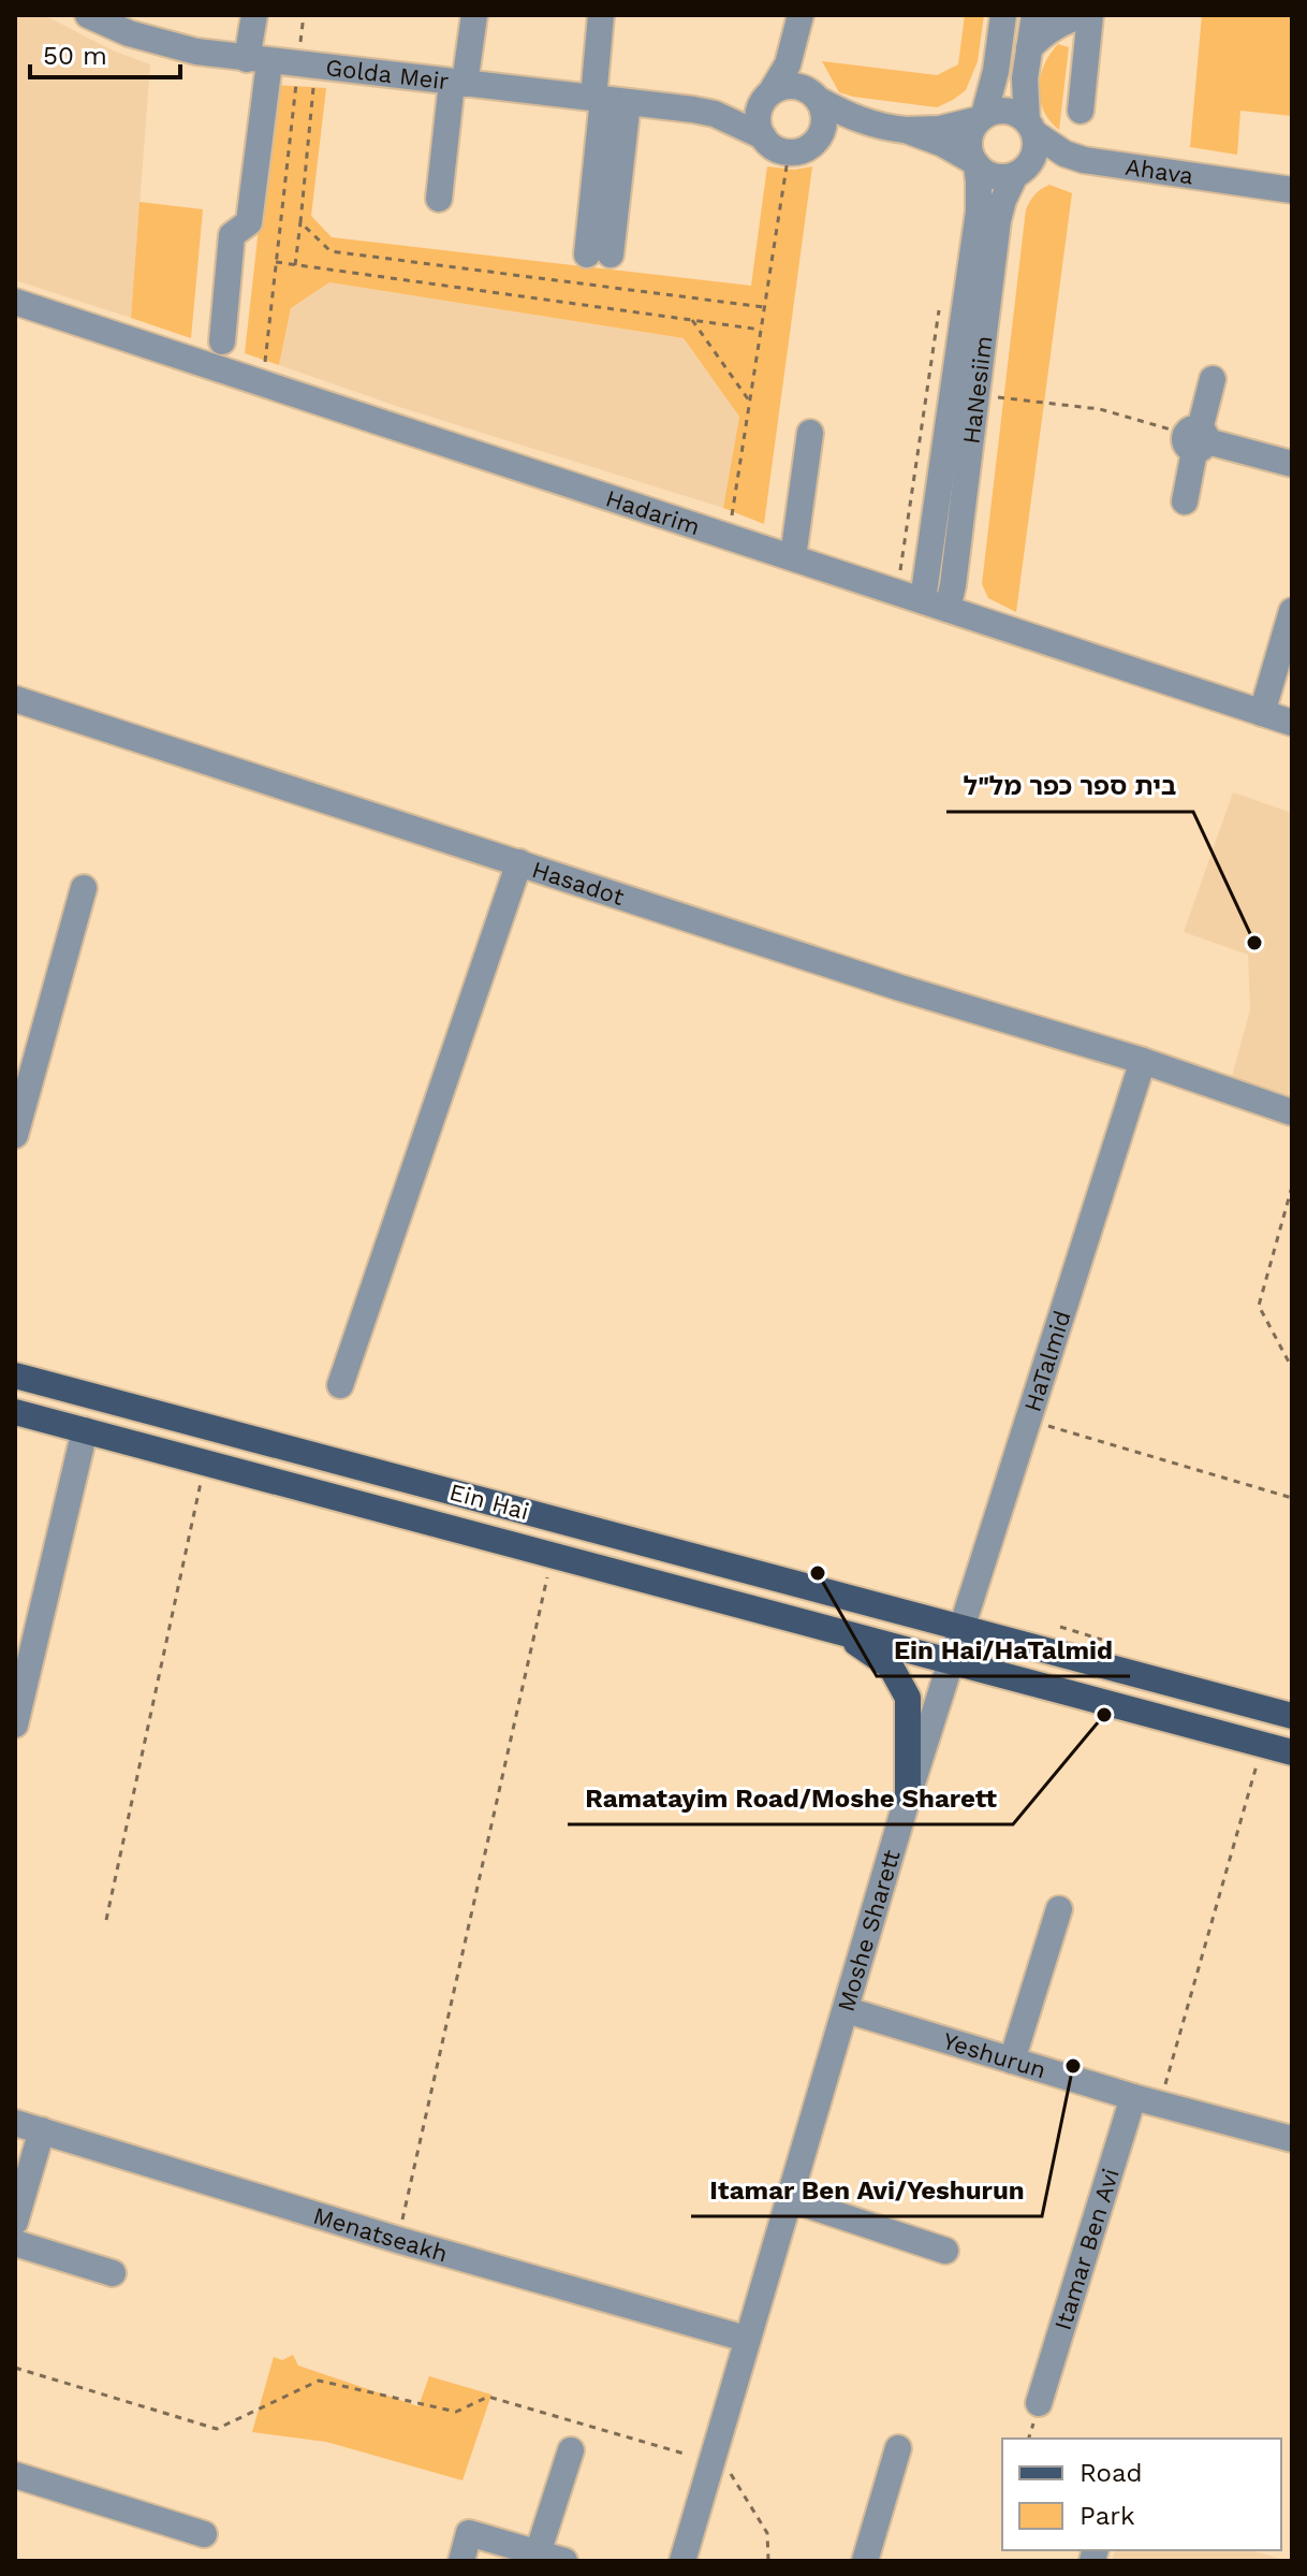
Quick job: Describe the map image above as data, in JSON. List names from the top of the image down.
{
  "streets": {
    "main road": ["Ein Hai"],
    "street": [
      "Golda Meir",
      "Ahava",
      "HaNesiim",
      "Hadarim",
      "Hasadot",
      "HaTalmid",
      "Moshe Sharett",
      "Yeshurun",
      "Menatseakh",
      "Itamar Ben Avi"
    ]
  },
  "crossings": [
    ["Ahava", "HaNesiim"],
    ["HaNesiim", "Hadarim"],
    ["Hasadot", "HaTalmid"],
    ["HaTalmid", "Ein Hai"],
    ["HaTalmid", "Moshe Sharett"],
    ["Ein Hai", "Moshe Sharett"],
    ["Moshe Sharett", "Yeshurun"],
    ["Moshe Sharett", "Menatseakh"],
    ["Yeshurun", "Itamar Ben Avi"]
  ],
  "places": [
    "בית ספר כפר מל\"ל",
    "Ein Hai/HaTalmid",
    "Ramatayim Road/Moshe Sharett",
    "Itamar Ben Avi/Yeshurun"
  ],
  "legend": ["Road", "Park"],
  "scale_bar": "50 m"
}
